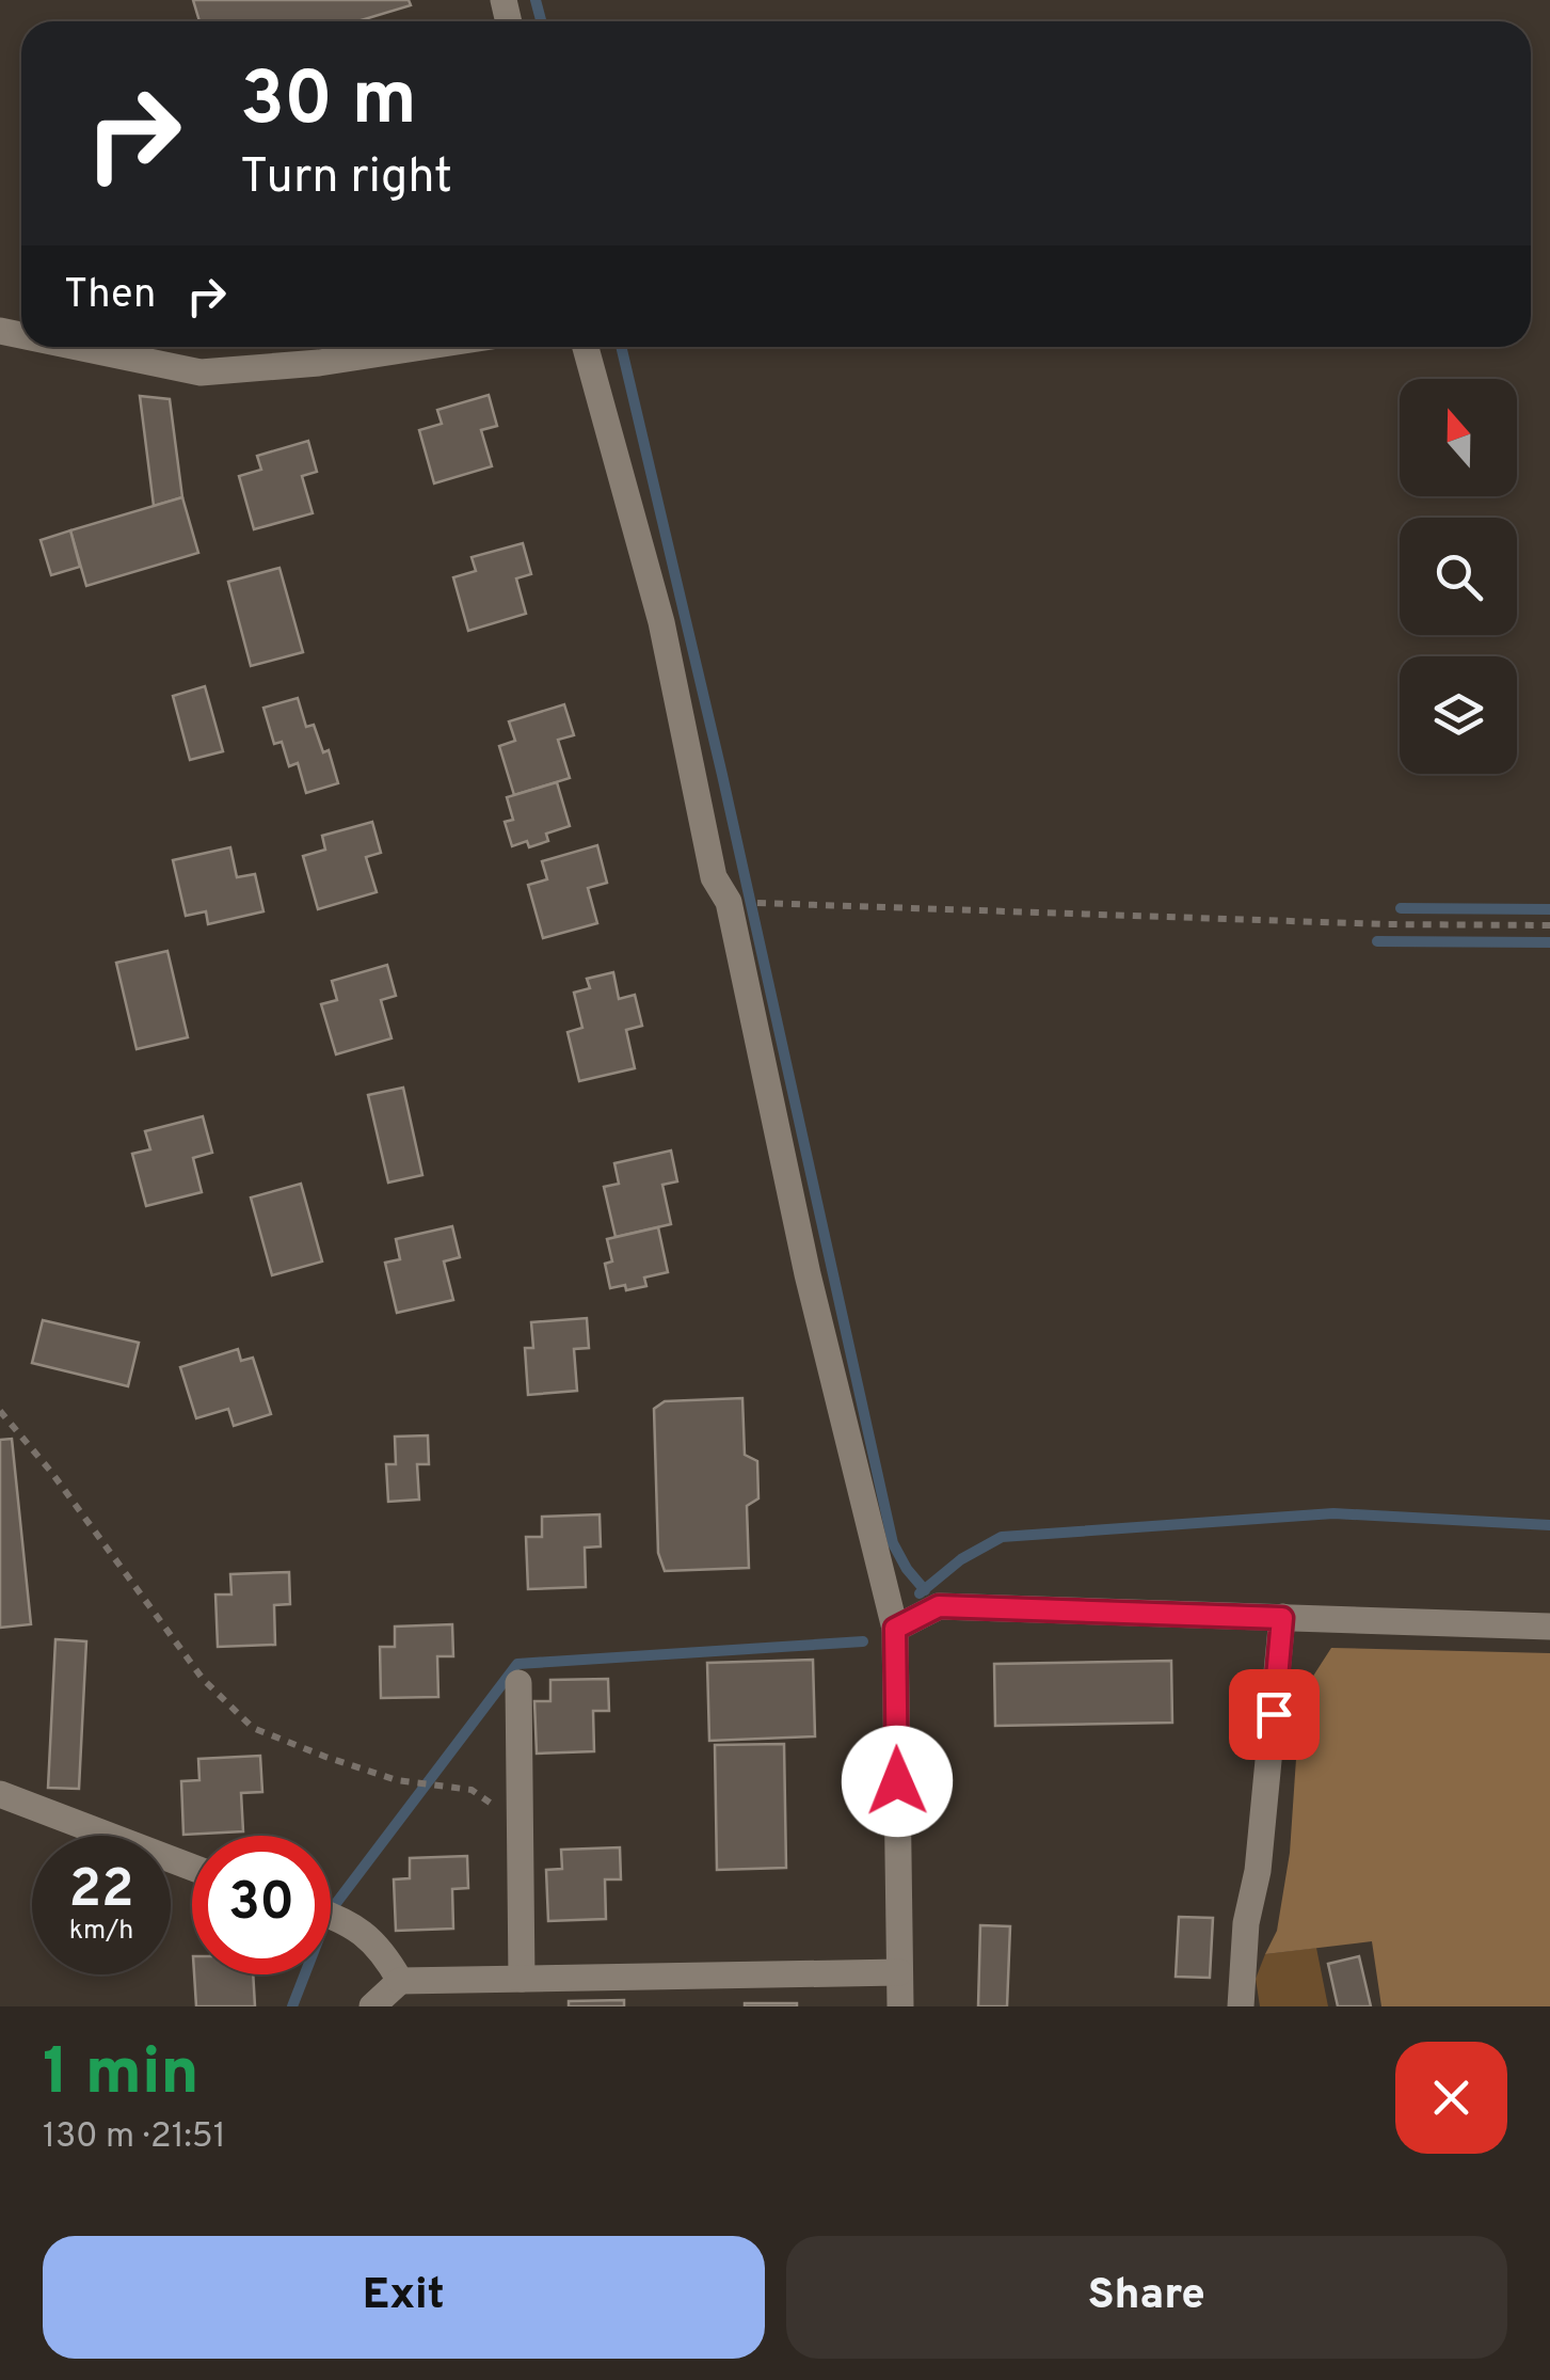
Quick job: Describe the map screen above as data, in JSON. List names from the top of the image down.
{
  "north": "top",
  "page": {
    "turn": ["30 m", "Turn right"],
    "then": "Then",
    "speed": "22 km/h",
    "limit": "30",
    "heading": ["1 min", "130 m · 21:51"],
    "buttons": ["Exit", "Share"]
  }
}
